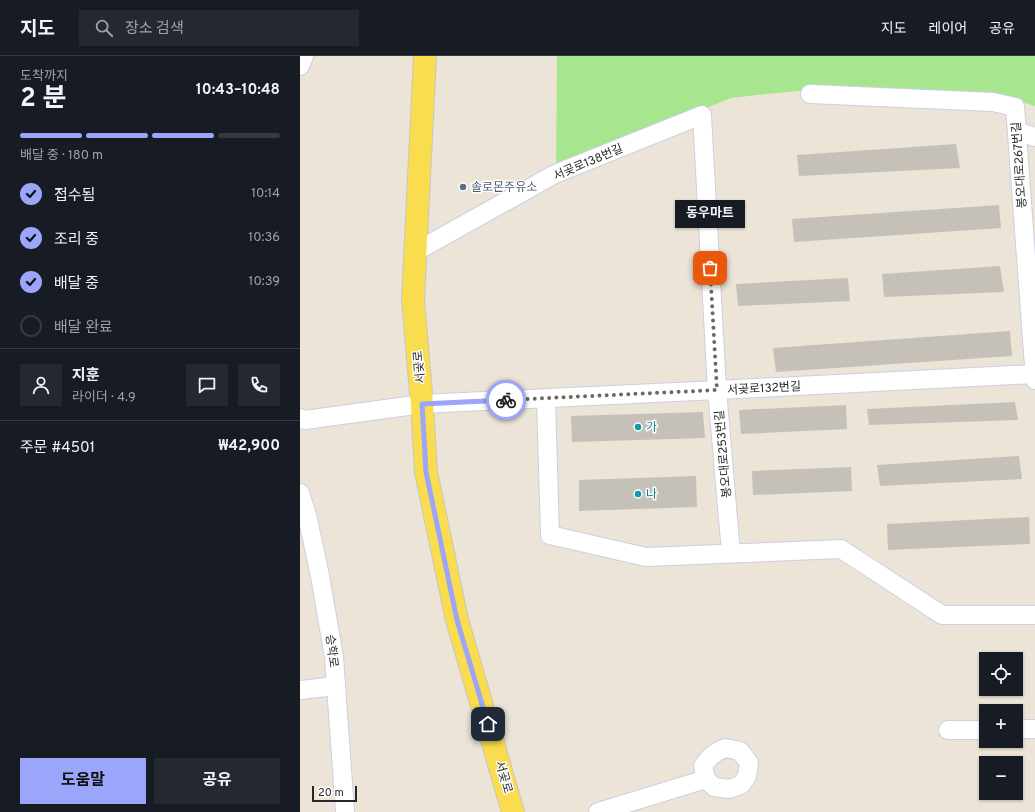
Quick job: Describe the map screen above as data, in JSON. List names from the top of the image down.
{
  "streets": {
    "main road": ["서곶로"],
    "street": [
      "서곶로138번길",
      "봉오대로267번길",
      "서곶로132번길",
      "봉오대로253번길",
      "승학로"
    ]
  },
  "crossings": [
    ["서곶로138번길", "서곶로"],
    ["서곶로138번길", "봉오대로253번길"],
    ["봉오대로267번길", "서곶로132번길"],
    ["서곶로", "서곶로132번길"],
    ["서곶로132번길", "봉오대로253번길"]
  ],
  "places": [
    "솔로몬주유소",
    "동우마트",
    "가",
    "나"
  ],
  "scale_bar": "20 m",
  "page": {
    "header": "지도",
    "search": "장소 검색",
    "nav": ["지도", "레이어", "공유"],
    "heading": ["2 분", "도착까지", "10:43–10:48"],
    "panel": [
      "지훈",
      "라이더 · 4.9",
      "주문 #4501",
      "₩42,900"
    ],
    "bar": "배달 중 · 180 m",
    "list": [
      ["접수됨", "10:14"],
      ["조리 중", "10:36"],
      ["배달 중", "10:39"],
      "배달 완료"
    ],
    "bubble": "동우마트",
    "map_buttons": ["+", "−"],
    "buttons": ["도움말", "공유"],
    "scale": "20 m"
  }
}
